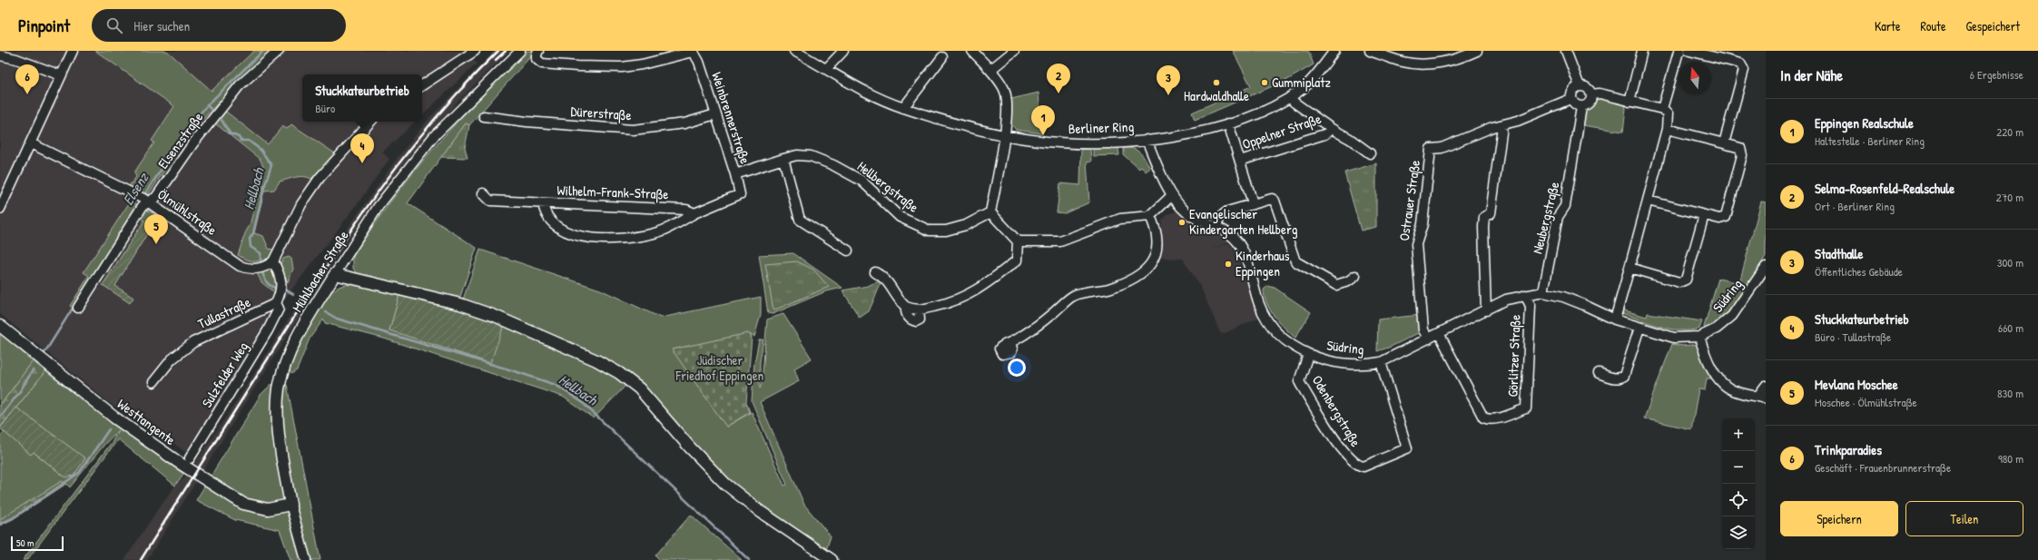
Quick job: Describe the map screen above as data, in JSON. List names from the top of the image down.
{
  "streets": {
    "main road": ["Mühlbacher Straße", "Westtangente"],
    "street": [
      "Dürerstraße",
      "Weinbrennerstraße",
      "Berliner Ring",
      "Oppelner Straße",
      "Elsenzstraße",
      "Hellbergstraße",
      "Wilhelm-Frank-Straße",
      "Ostrauer Straße",
      "Ölmühlstraße",
      "Neubergstraße",
      "Südring",
      "Tullastraße",
      "Görlitzer Straße",
      "Sulzfelder Weg",
      "Odenbergstraße"
    ]
  },
  "crossings": [
    ["Dürerstraße", "Weinbrennerstraße"],
    ["Weinbrennerstraße", "Hellbergstraße"],
    ["Weinbrennerstraße", "Wilhelm-Frank-Straße"],
    ["Berliner Ring", "Oppelner Straße"],
    ["Berliner Ring", "Südring"],
    ["Elsenzstraße", "Ölmühlstraße"],
    ["Ostrauer Straße", "Neubergstraße"],
    ["Ostrauer Straße", "Südring"],
    ["Neubergstraße", "Südring"],
    ["Mühlbacher Straße", "Westtangente"],
    ["Südring", "Görlitzer Straße"],
    ["Südring", "Odenbergstraße"],
    ["Tullastraße", "Sulzfelder Weg"]
  ],
  "water": ["Elsenz", "Hellbach"],
  "parks": ["Jüdischer Friedhof Eppingen"],
  "places": [
    "Hardwaldhalle",
    "Gummiplatz",
    "Evangelischer Kindergarten Hellberg",
    "Kinderhaus Eppingen"
  ],
  "scale_bar": "50 m",
  "north": "top",
  "page": {
    "header": "Pinpoint",
    "search": "Hier suchen",
    "nav": ["Karte", "Route", "Gespeichert"],
    "heading": ["In der Nähe", "6 Ergebnisse"],
    "pins": [
      "2",
      "6",
      "3",
      "1",
      "4",
      "5"
    ],
    "popup": ["Stuckkateurbetrieb", "Büro"],
    "list": [
      {
        "mark": "1",
        "name": "Eppingen Realschule",
        "note": "Haltestelle · Berliner Ring",
        "value": "220 m"
      },
      {
        "mark": "2",
        "name": "Selma-Rosenfeld-Realschule",
        "note": "Ort · Berliner Ring",
        "value": "270 m"
      },
      {
        "mark": "3",
        "name": "Stadthalle",
        "note": "Öffentliches Gebäude",
        "value": "300 m"
      },
      {
        "mark": "4",
        "name": "Stuckkateurbetrieb",
        "note": "Büro · Tullastraße",
        "value": "660 m"
      },
      {
        "mark": "5",
        "name": "Mevlana Moschee",
        "note": "Moschee · Ölmühlstraße",
        "value": "830 m"
      },
      {
        "mark": "6",
        "name": "Trinkparadies",
        "note": "Geschäft · Frauenbrunnerstraße",
        "value": "980 m"
      }
    ],
    "map_buttons": ["+", "−"],
    "buttons": ["Speichern", "Teilen"],
    "scale": "50 m"
  }
}
